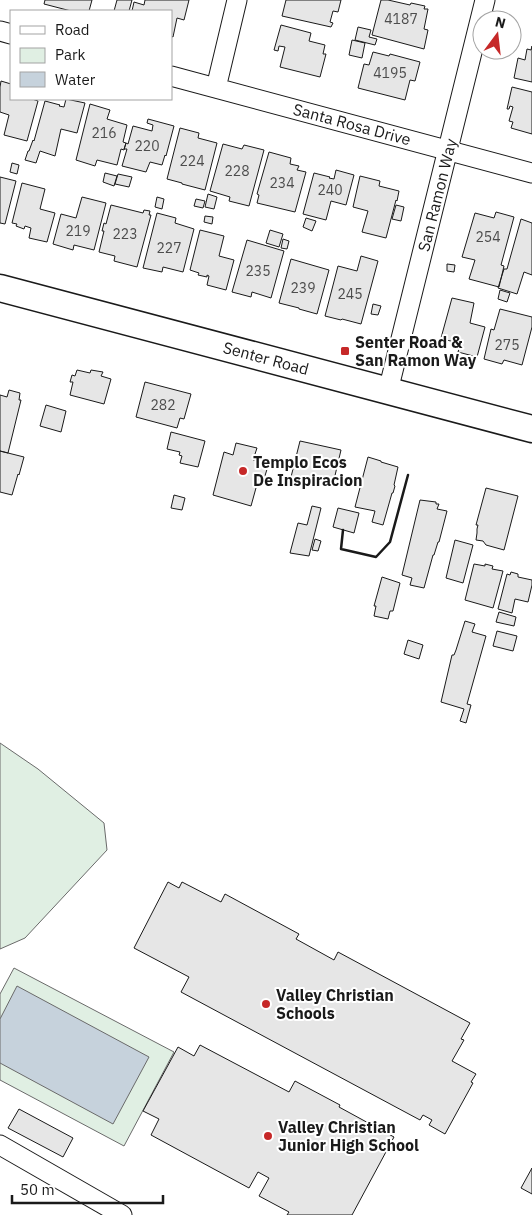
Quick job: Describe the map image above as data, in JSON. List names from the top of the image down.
{
  "streets": {
    "main road": ["Senter Road"],
    "street": ["Santa Rosa Drive", "San Ramon Way"]
  },
  "crossings": [
    ["Santa Rosa Drive", "San Ramon Way"],
    ["San Ramon Way", "Senter Road"]
  ],
  "places": {
    "transit": ["Senter Road & San Ramon Way"],
    "other": ["Templo Ecos De Inspiracion", "Valley Christian Schools", "Valley Christian Junior High School"]
  },
  "house_numbers": [
    "4187",
    "4195",
    "216",
    "220",
    "224",
    "228",
    "234",
    "240",
    "219",
    "223",
    "254",
    "227",
    "235",
    "239",
    "245",
    "275",
    "282"
  ],
  "legend": ["Road", "Park", "Water"],
  "scale_bar": "50 m",
  "north": "top"
}
